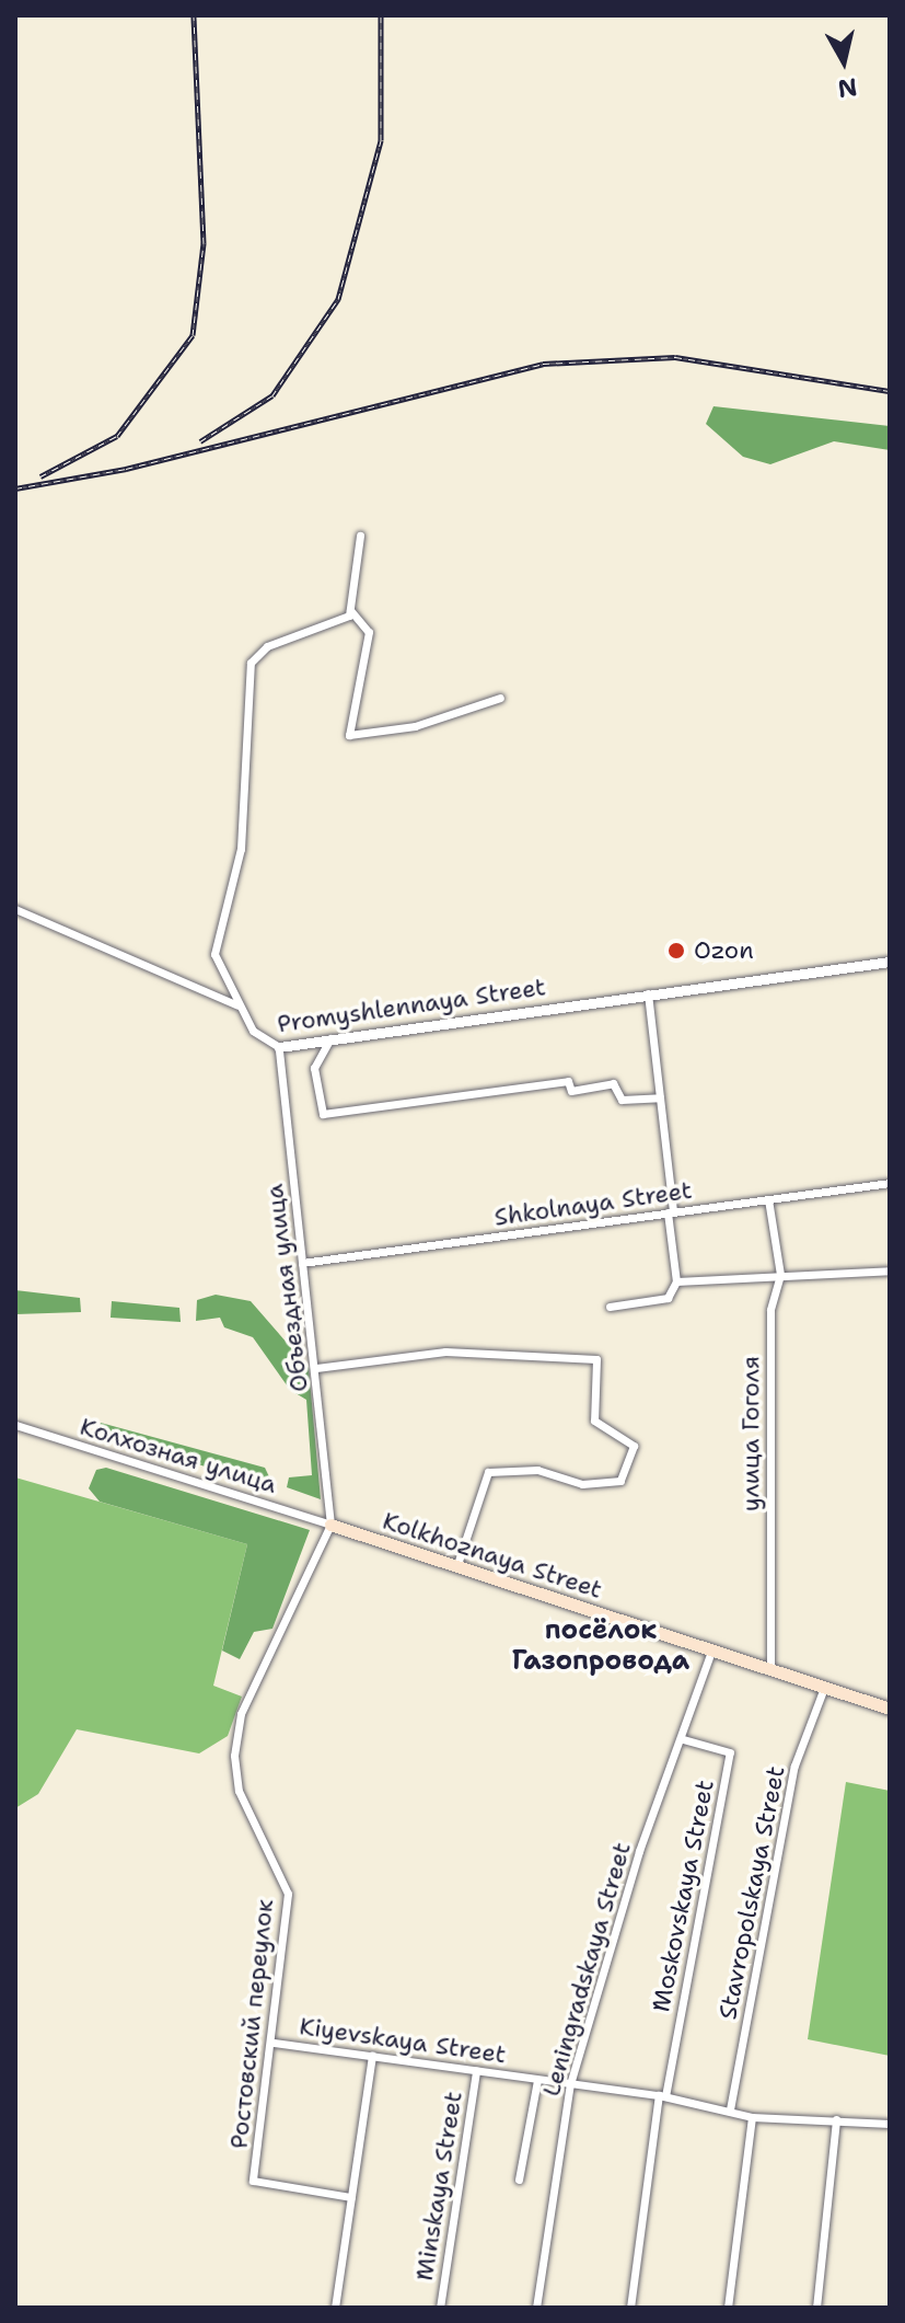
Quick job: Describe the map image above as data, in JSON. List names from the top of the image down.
{
  "streets": {
    "main road": ["Kolkhoznaya Street"],
    "street": [
      "Promyshlennaya Street",
      "Shkolnaya Street",
      "Объездная улица",
      "улица Гоголя",
      "Колхозная улица",
      "Stavropolskaya Street",
      "Moskovskaya Street",
      "Leningradskaya Street",
      "Ростовский переулок",
      "Kiyevskaya Street",
      "Minskaya Street"
    ]
  },
  "crossings": [
    ["Promyshlennaya Street", "Объездная улица"],
    ["Shkolnaya Street", "Объездная улица"],
    ["Shkolnaya Street", "улица Гоголя"],
    ["Объездная улица", "Колхозная улица"],
    ["Объездная улица", "Kolkhoznaya Street"],
    ["Объездная улица", "Ростовский переулок"],
    ["улица Гоголя", "Kolkhoznaya Street"],
    ["Колхозная улица", "Kolkhoznaya Street"],
    ["Колхозная улица", "Ростовский переулок"],
    ["Kolkhoznaya Street", "Stavropolskaya Street"],
    ["Kolkhoznaya Street", "Leningradskaya Street"],
    ["Kolkhoznaya Street", "Ростовский переулок"],
    ["Stavropolskaya Street", "Kiyevskaya Street"],
    ["Moskovskaya Street", "Leningradskaya Street"],
    ["Moskovskaya Street", "Kiyevskaya Street"],
    ["Leningradskaya Street", "Kiyevskaya Street"],
    ["Ростовский переулок", "Kiyevskaya Street"],
    ["Kiyevskaya Street", "Minskaya Street"]
  ],
  "districts": ["посёлок Газопровода"],
  "places": ["Ozon"],
  "north": "bottom"
}
